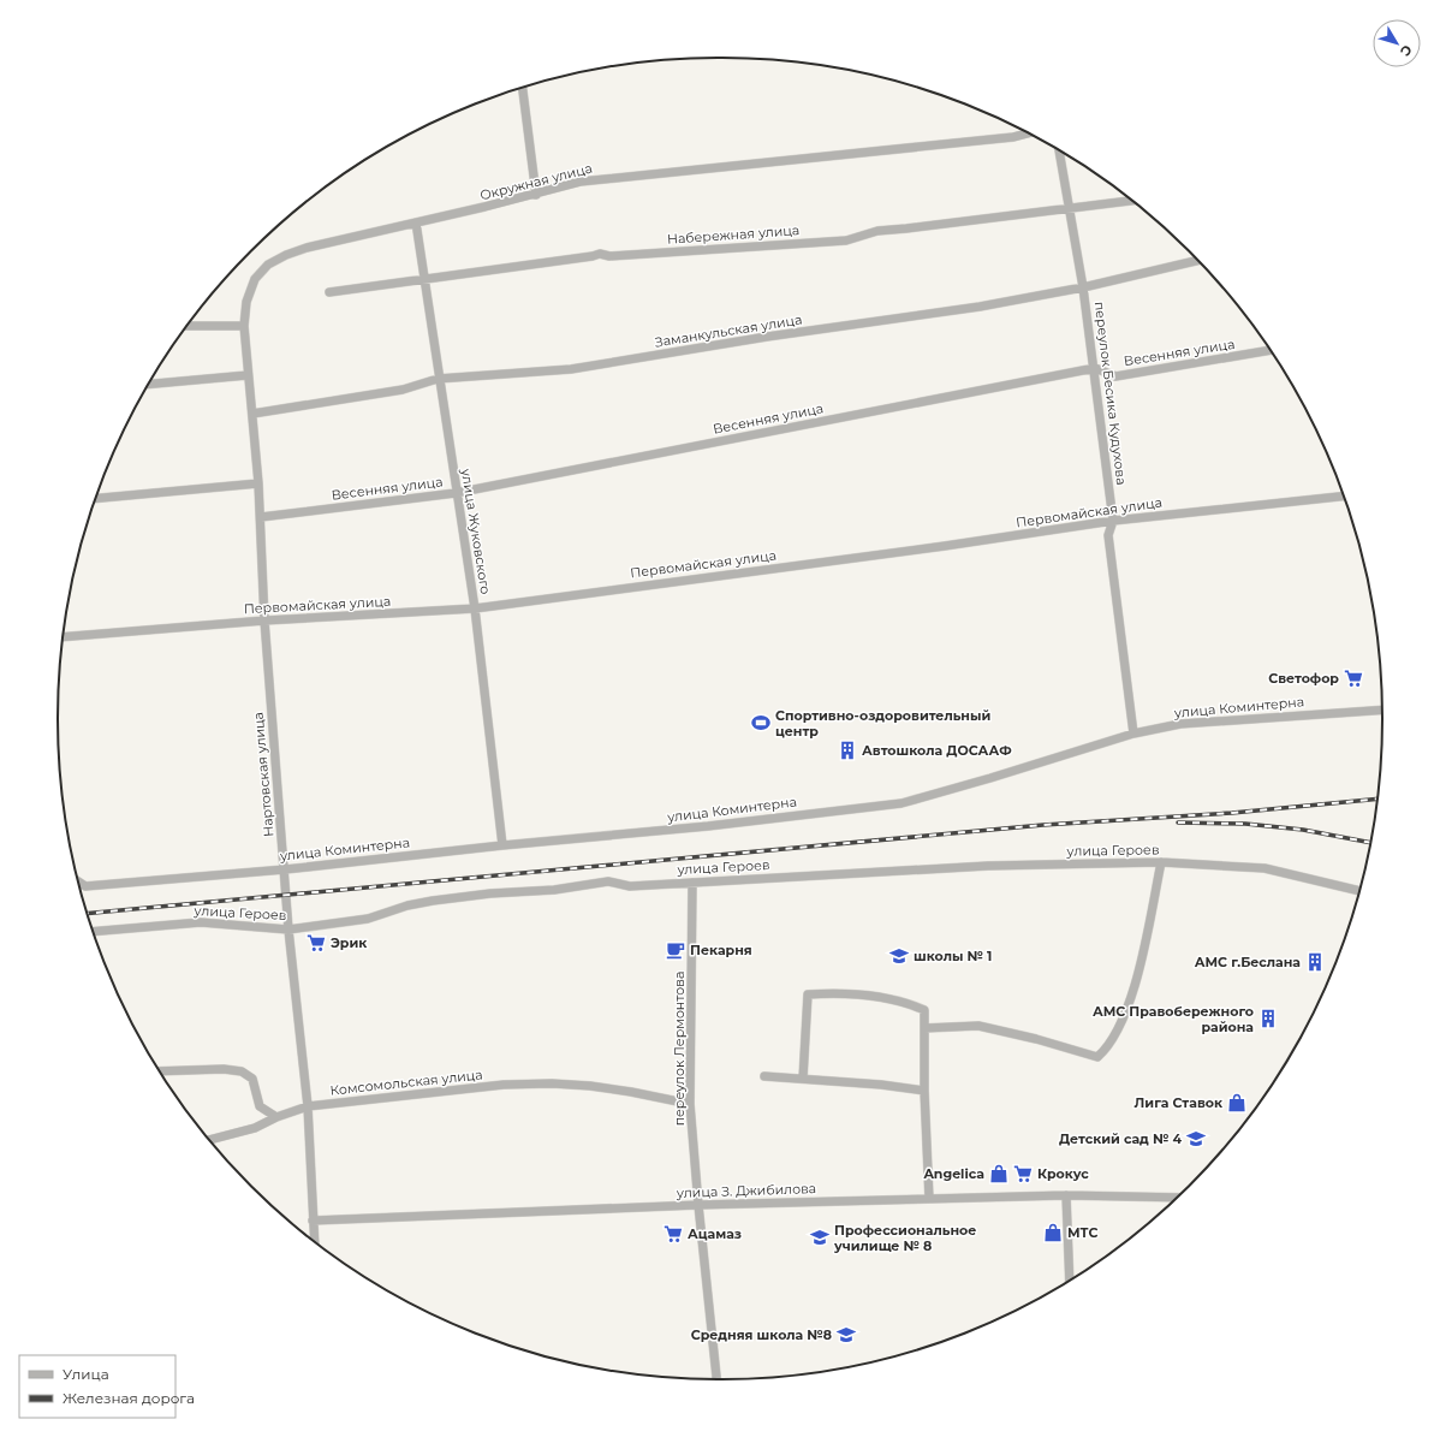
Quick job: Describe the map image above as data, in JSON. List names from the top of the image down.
{
  "streets": {
    "street": [
      "Окружная улица",
      "Набережная улица",
      "Заманкульская улица",
      "Весенняя улица",
      "переулок Бесика Кудухова",
      "Первомайская улица",
      "улица Жуковского",
      "улица Коминтерна",
      "Нартовская улица",
      "улица Героев",
      "переулок Лермонтова",
      "Комсомольская улица",
      "улица З. Джибилова"
    ]
  },
  "crossings": [
    ["Окружная улица", "улица Жуковского"],
    ["Окружная улица", "Нартовская улица"],
    ["Набережная улица", "переулок Бесика Кудухова"],
    ["Набережная улица", "улица Жуковского"],
    ["Заманкульская улица", "переулок Бесика Кудухова"],
    ["Заманкульская улица", "улица Жуковского"],
    ["Заманкульская улица", "Нартовская улица"],
    ["Весенняя улица", "переулок Бесика Кудухова"],
    ["Весенняя улица", "улица Жуковского"],
    ["Весенняя улица", "Нартовская улица"],
    ["переулок Бесика Кудухова", "Первомайская улица"],
    ["переулок Бесика Кудухова", "улица Коминтерна"],
    ["Первомайская улица", "улица Жуковского"],
    ["Первомайская улица", "Нартовская улица"],
    ["улица Жуковского", "улица Коминтерна"],
    ["улица Коминтерна", "Нартовская улица"],
    ["Нартовская улица", "улица Героев"],
    ["Нартовская улица", "Комсомольская улица"],
    ["Нартовская улица", "улица З. Джибилова"],
    ["улица Героев", "переулок Лермонтова"],
    ["переулок Лермонтова", "Комсомольская улица"],
    ["переулок Лермонтова", "улица З. Джибилова"]
  ],
  "places": {
    "supermarket": [
      "Светофор",
      "Эрик",
      "Крокус",
      "Ацамаз"
    ],
    "sports": ["Спортивно-оздоровительный центр"],
    "building": ["Автошкола ДОСААФ", "АМС г.Беслана", "АМС Правобережного района"],
    "cafe": ["Пекарня"],
    "school or university": [
      "школы № 1",
      "Детский сад № 4",
      "Профессиональное училище № 8",
      "Средняя школа №8"
    ],
    "shop": ["Лига Ставок", "Angelica", "МТС"]
  },
  "legend": ["Улица", "Железная дорога"],
  "north": "bottom right"
}
